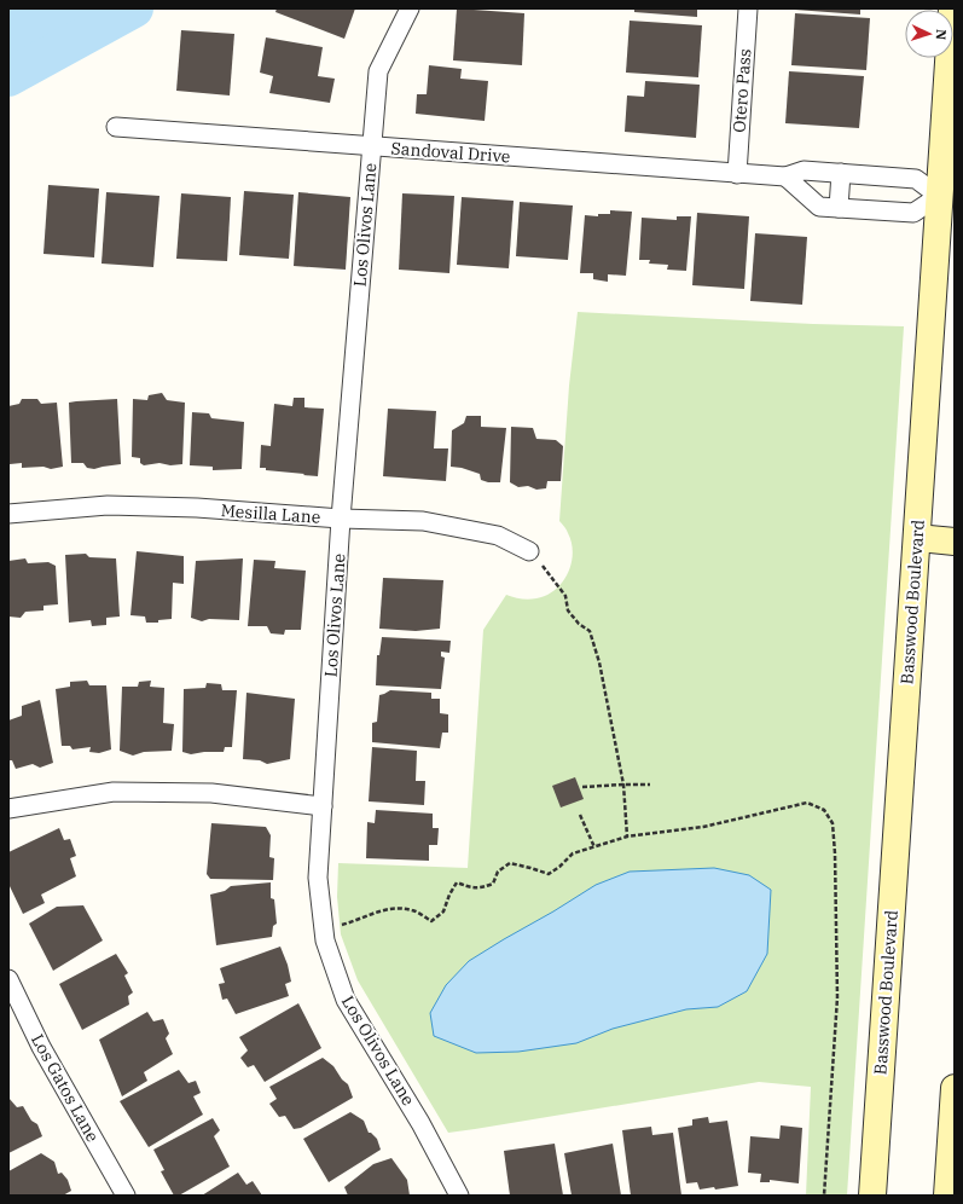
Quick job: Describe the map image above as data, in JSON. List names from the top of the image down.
{
  "streets": {
    "main road": ["Basswood Boulevard"],
    "street": [
      "Otero Pass",
      "Sandoval Drive",
      "Los Olivos Lane",
      "Mesilla Lane",
      "Los Gatos Lane"
    ]
  },
  "crossings": [
    ["Otero Pass", "Sandoval Drive"],
    ["Sandoval Drive", "Los Olivos Lane"],
    ["Sandoval Drive", "Basswood Boulevard"],
    ["Los Olivos Lane", "Mesilla Lane"]
  ],
  "north": "right"
}
